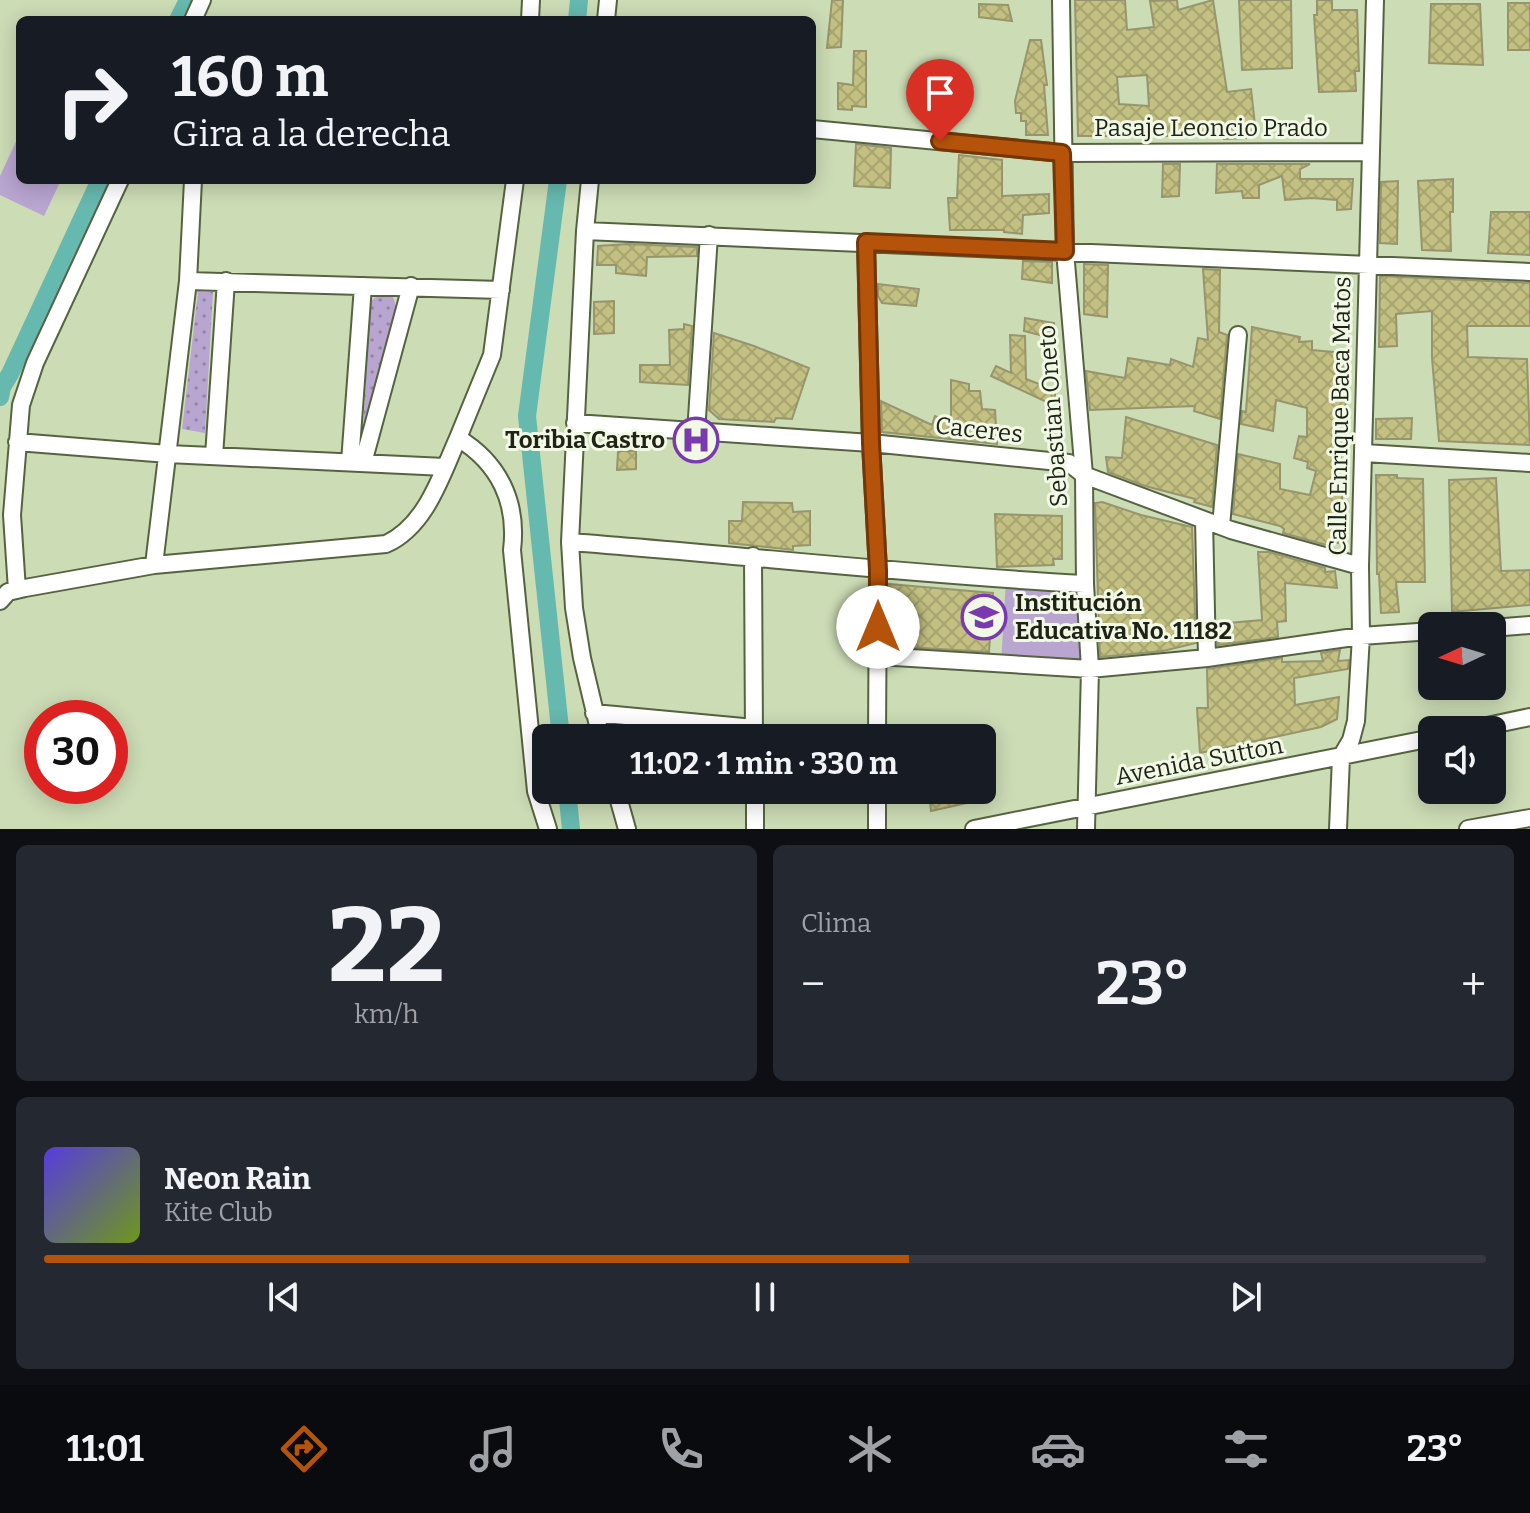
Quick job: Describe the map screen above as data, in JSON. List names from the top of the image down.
{
  "streets": {
    "street": [
      "Pasaje Leoncio Prado",
      "Sebastian Oneto",
      "Calle Enrique Baca Matos",
      "Caceres",
      "Avenida Sutton"
    ]
  },
  "crossings": [
    ["Pasaje Leoncio Prado", "Sebastian Oneto"],
    ["Pasaje Leoncio Prado", "Calle Enrique Baca Matos"],
    ["Sebastian Oneto", "Caceres"],
    ["Sebastian Oneto", "Avenida Sutton"],
    ["Calle Enrique Baca Matos", "Caceres"],
    ["Calle Enrique Baca Matos", "Avenida Sutton"]
  ],
  "places": {
    "hospital": ["Toribia Castro"],
    "school or university": ["Institución Educativa No. 11182"]
  },
  "north": "left",
  "page": {
    "turn": ["160 m", "Gira a la derecha"],
    "limit": "30",
    "trip": "11:02 · 1 min · 330 m",
    "tile": [
      ["22", "km/h"],
      "Clima"
    ],
    "heat": ["−", "23°", "+"],
    "song": ["Neon Rain", "Kite Club"],
    "tabs": ["11:01", "23°"]
  }
}
